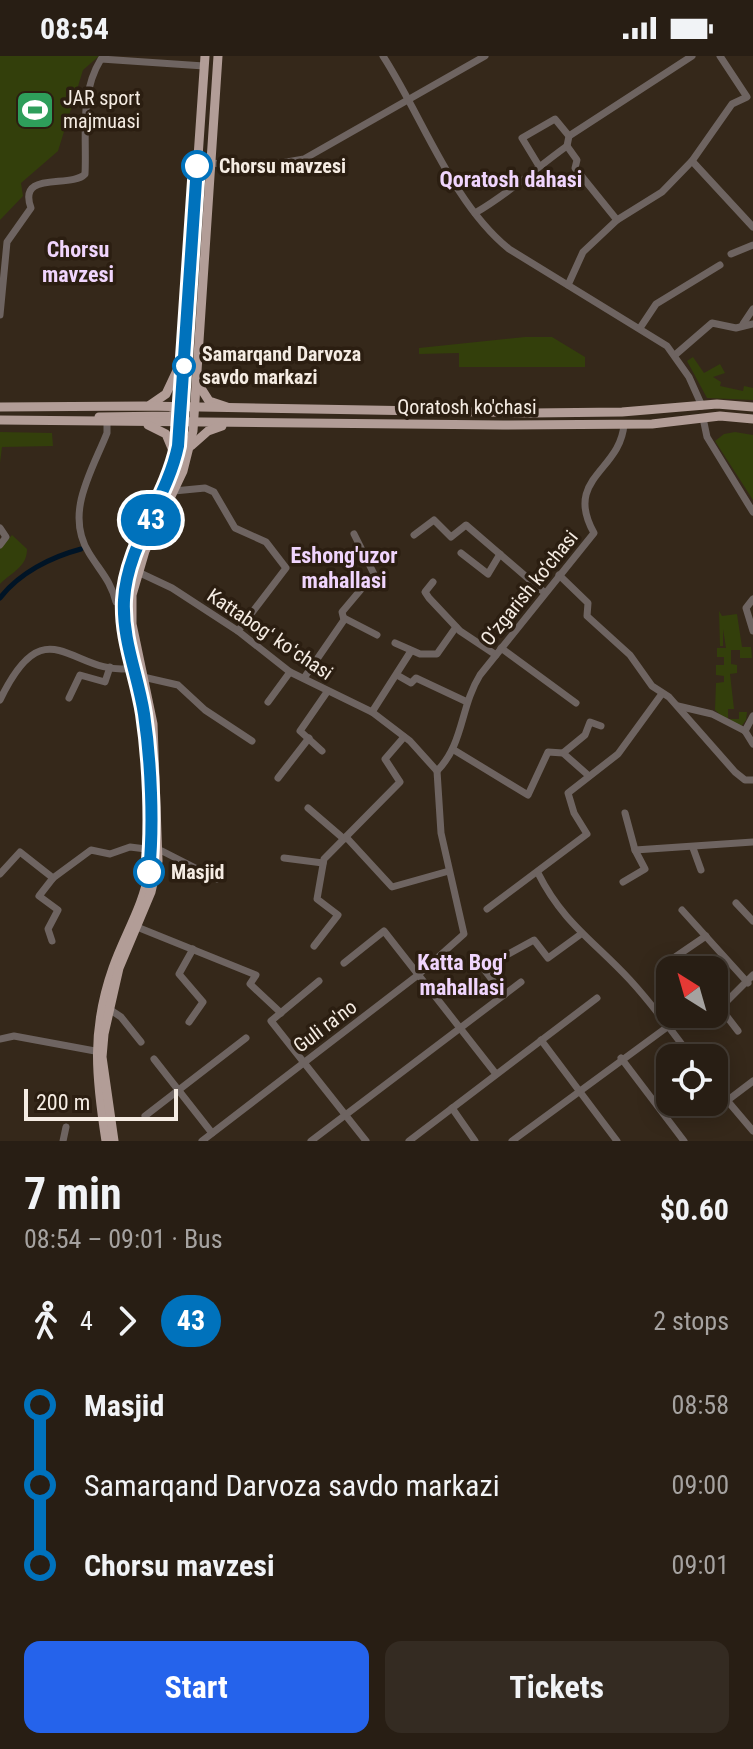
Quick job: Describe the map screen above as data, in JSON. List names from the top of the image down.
{
  "streets": {
    "main road": ["Qoratosh ko'chasi"],
    "street": ["O‘zgarish ko‘chasi", "Kattabogʻ koʻchasi", "Guli ra'no"]
  },
  "crossings": [
    ["Qoratosh ko'chasi", "O‘zgarish ko‘chasi"],
    ["O‘zgarish ko‘chasi", "Kattabogʻ koʻchasi"]
  ],
  "districts": [
    "Qoratosh dahasi",
    "Chorsu mavzesi",
    "Eshong'uzor mahallasi",
    "Katta Bog' mahallasi"
  ],
  "places": {
    "sports": ["JAR sport majmuasi"],
    "other": ["Chorsu mavzesi", "Samarqand Darvoza savdo markazi", "Masjid"]
  },
  "lines": ["bus line 43"],
  "scale_bar": "200 m",
  "north": "top left",
  "page": {
    "status": "08:54",
    "on_map": "43",
    "scale": "200 m",
    "heading": ["7 min", "08:54 – 09:01 · Bus", "$0.60"],
    "legs": ["4", "43", "2 stops"],
    "list": [
      {
        "name": "Masjid",
        "value": "08:58"
      },
      {
        "name": "Samarqand Darvoza savdo markazi",
        "value": "09:00"
      },
      {
        "name": "Chorsu mavzesi",
        "value": "09:01"
      }
    ],
    "buttons": ["Start", "Tickets"]
  }
}
